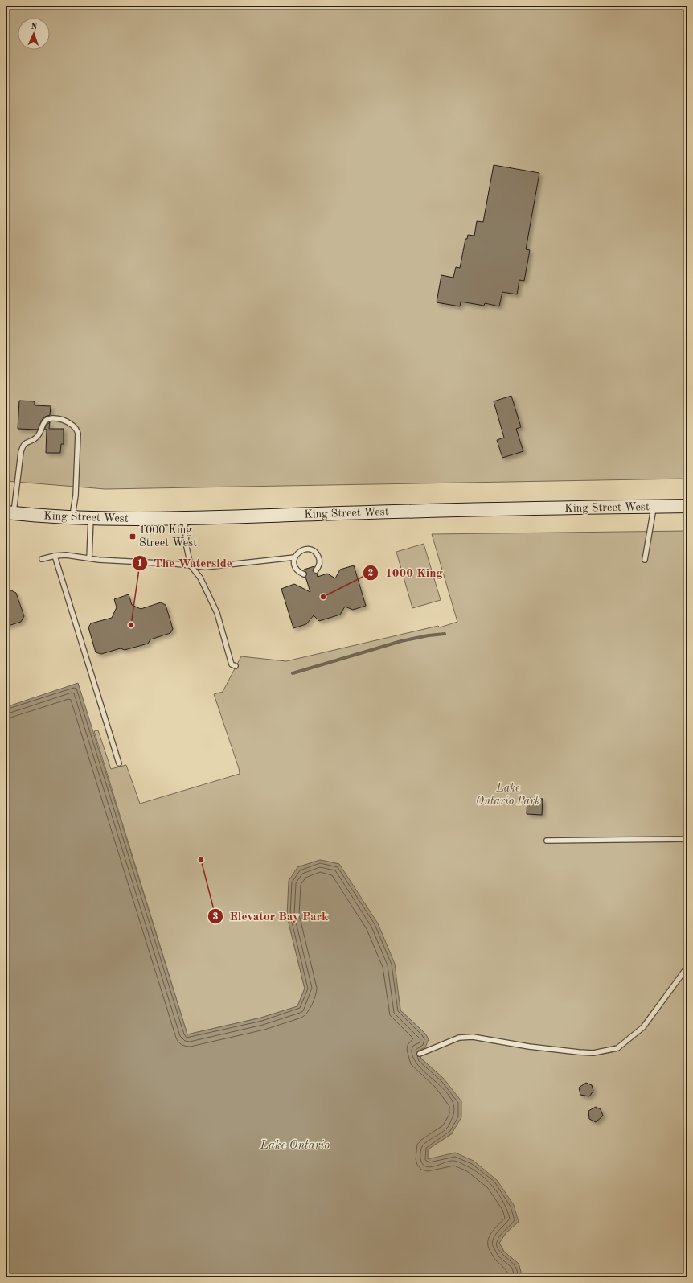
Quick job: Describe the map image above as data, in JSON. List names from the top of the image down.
{
  "streets": {
    "main road": ["King Street West"]
  },
  "water": ["Lake Ontario"],
  "parks": ["Lake Ontario Park"],
  "places": {
    "transit": ["1000 King Street West"],
    "other": ["1000 King", "The Waterside", "Elevator Bay Park"]
  },
  "north": "top"
}
